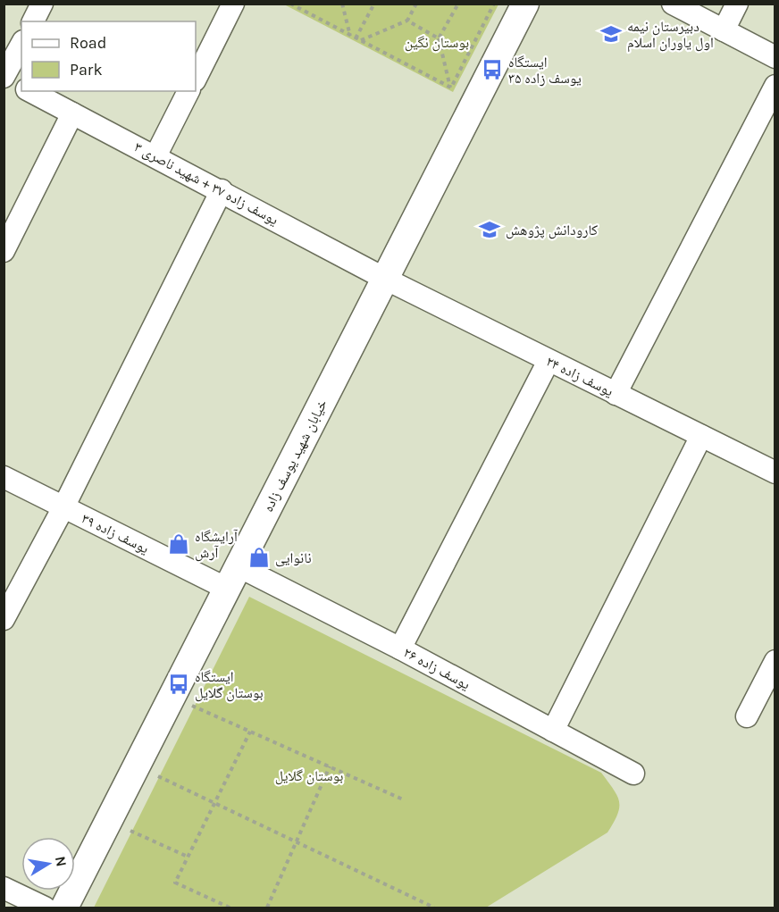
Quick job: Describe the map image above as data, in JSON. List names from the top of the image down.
{
  "streets": {
    "street": [
      "یوسف زاده ۳۷ + شهید ناصری ۳",
      "یوسف زاده ۲۴",
      "خیابان شهید یوسف زاده",
      "یوسف زاده ۳۹",
      "یوسف زاده ۲۶"
    ]
  },
  "crossings": [
    ["یوسف زاده ۳۷ + شهید ناصری ۳", "یوسف زاده ۲۴"],
    ["یوسف زاده ۳۷ + شهید ناصری ۳", "خیابان شهید یوسف زاده"],
    ["یوسف زاده ۲۴", "خیابان شهید یوسف زاده"],
    ["خیابان شهید یوسف زاده", "یوسف زاده ۳۹"],
    ["خیابان شهید یوسف زاده", "یوسف زاده ۲۶"],
    ["یوسف زاده ۳۹", "یوسف زاده ۲۶"]
  ],
  "parks": ["بوستان نگین", "بوستان گلایل"],
  "places": {
    "school or university": ["دبیرستان نیمه اول یاوران اسلام", "کارودانش پژوهش"],
    "bus stop": ["ایستگاه یوسف زاده ۳۵", "ایستگاه بوستان گلایل"],
    "shop": ["آرایشگاه آرش", "نانوایی"]
  },
  "legend": ["Road", "Park"],
  "north": "right"
}
